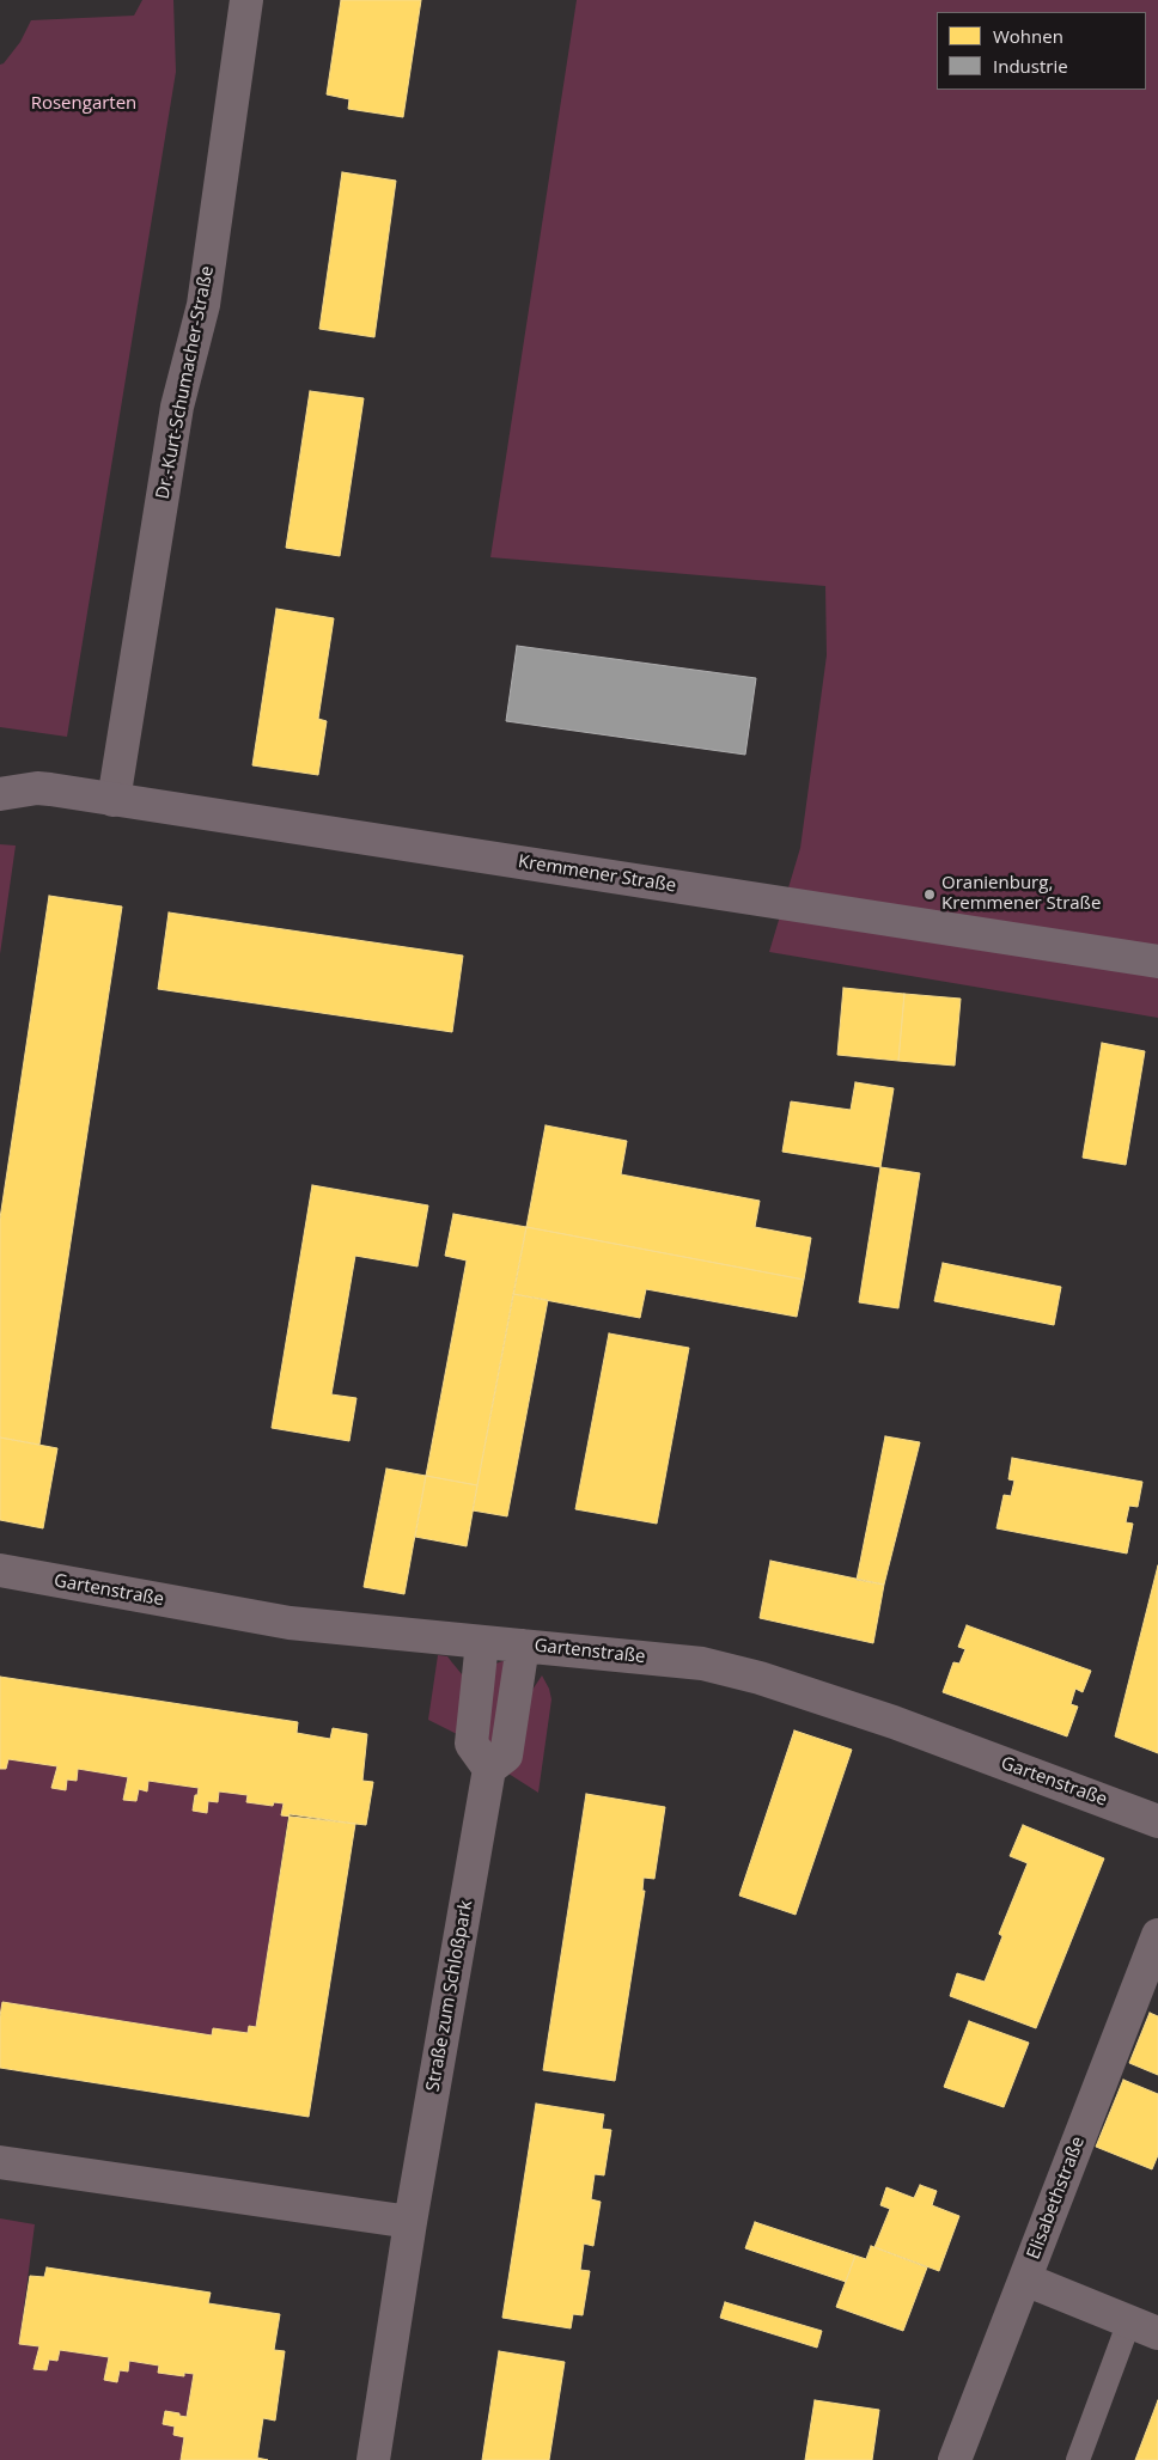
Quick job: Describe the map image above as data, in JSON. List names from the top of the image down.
{
  "streets": {
    "main road": ["Kremmener Straße"],
    "street": [
      "Dr.-Kurt-Schumacher-Straße",
      "Gartenstraße",
      "Straße zum Schloßpark",
      "Elisabethstraße"
    ]
  },
  "crossings": [
    ["Dr.-Kurt-Schumacher-Straße", "Kremmener Straße"]
  ],
  "parks": ["Rosengarten"],
  "places": ["Oranienburg, Kremmener Straße"],
  "legend": ["Wohnen", "Industrie"]
}
